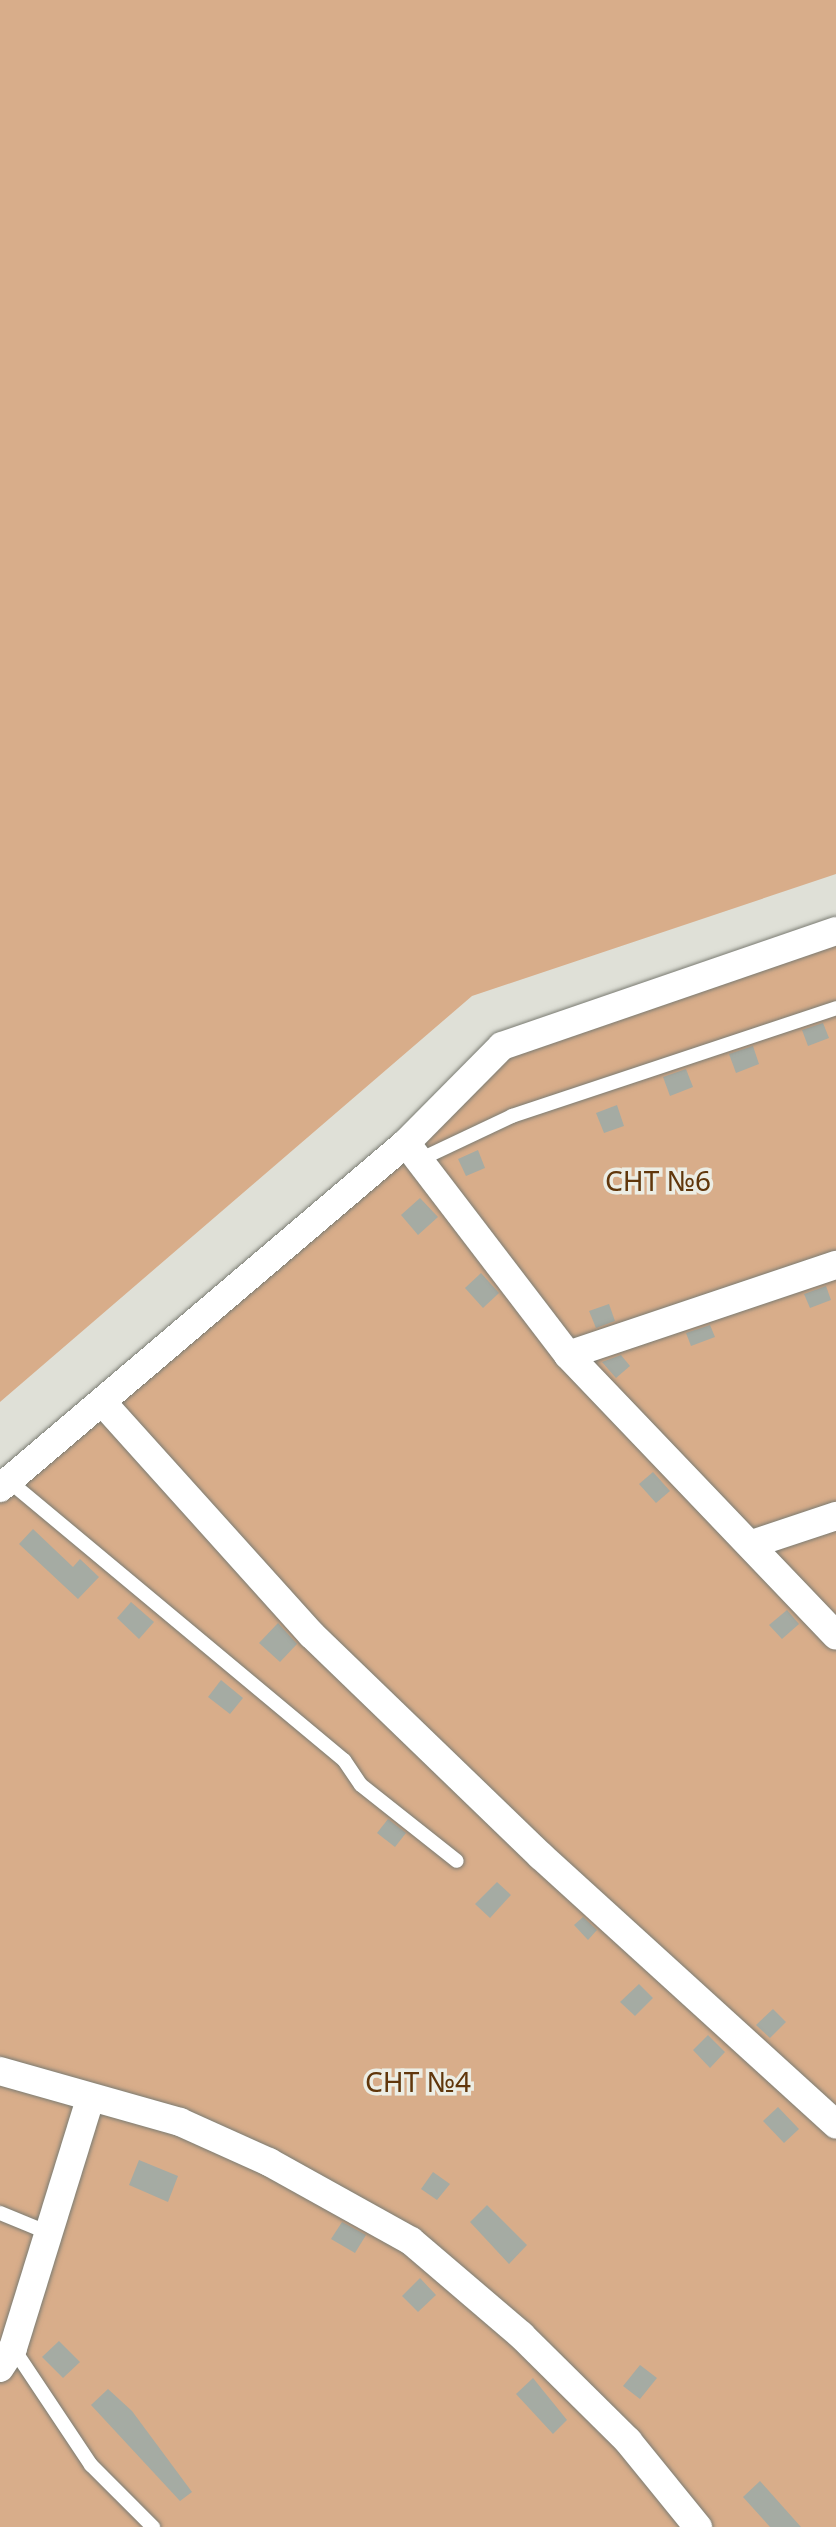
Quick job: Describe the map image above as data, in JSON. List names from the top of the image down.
{
  "parks": ["СНТ №6", "СНТ №4"]
}
